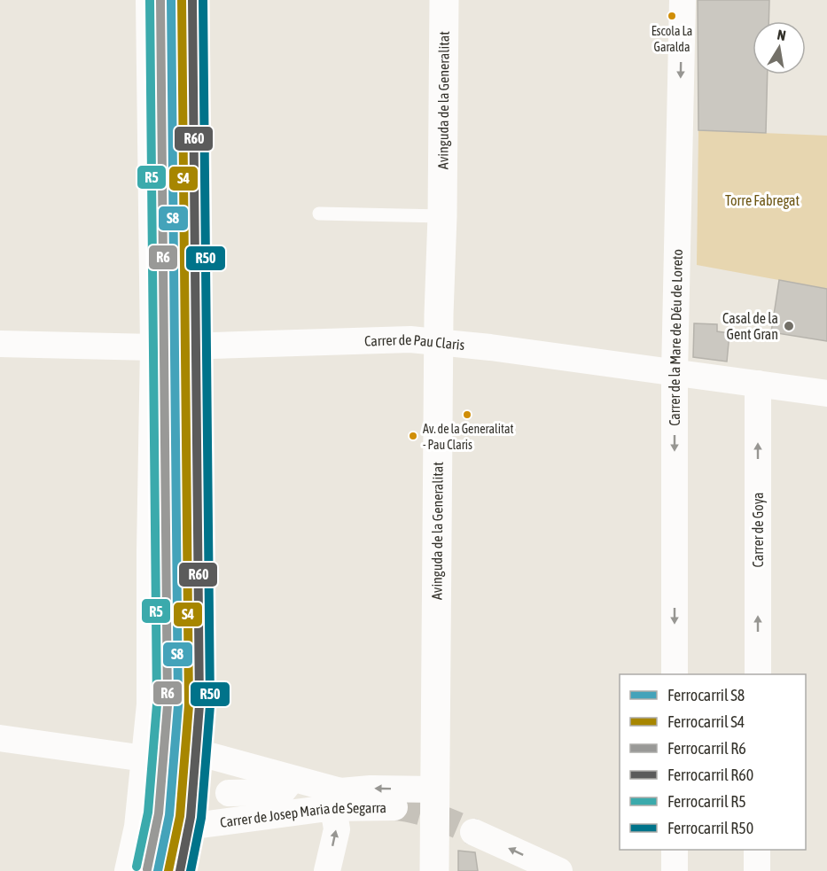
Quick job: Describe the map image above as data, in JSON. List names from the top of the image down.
{
  "streets": {
    "main road": ["Avinguda de la Generalitat"],
    "street": [
      "Carrer de la Mare de Déu de Loreto",
      "Carrer de Pau Claris",
      "Carrer de Goya",
      "Carrer de Josep Maria de Segarra"
    ]
  },
  "crossings": [
    ["Avinguda de la Generalitat", "Carrer de Pau Claris"],
    ["Carrer de la Mare de Déu de Loreto", "Carrer de Pau Claris"],
    ["Carrer de Pau Claris", "Carrer de Goya"]
  ],
  "one_way": ["Carrer de la Mare de Déu de Loreto", "Carrer de Goya"],
  "parks": ["Torre Fabregat"],
  "places": ["Escola La Garalda", "Casal de la Gent Gran", "Av. de la Generalitat - Pau Claris"],
  "lines": [
    "rail line S8",
    "rail line S4",
    "rail line R6",
    "rail line R60",
    "rail line R5",
    "rail line R50"
  ],
  "legend": [
    "Ferrocarril S8",
    "Ferrocarril S4",
    "Ferrocarril R6",
    "Ferrocarril R60",
    "Ferrocarril R5",
    "Ferrocarril R50"
  ],
  "north": "top"
}
